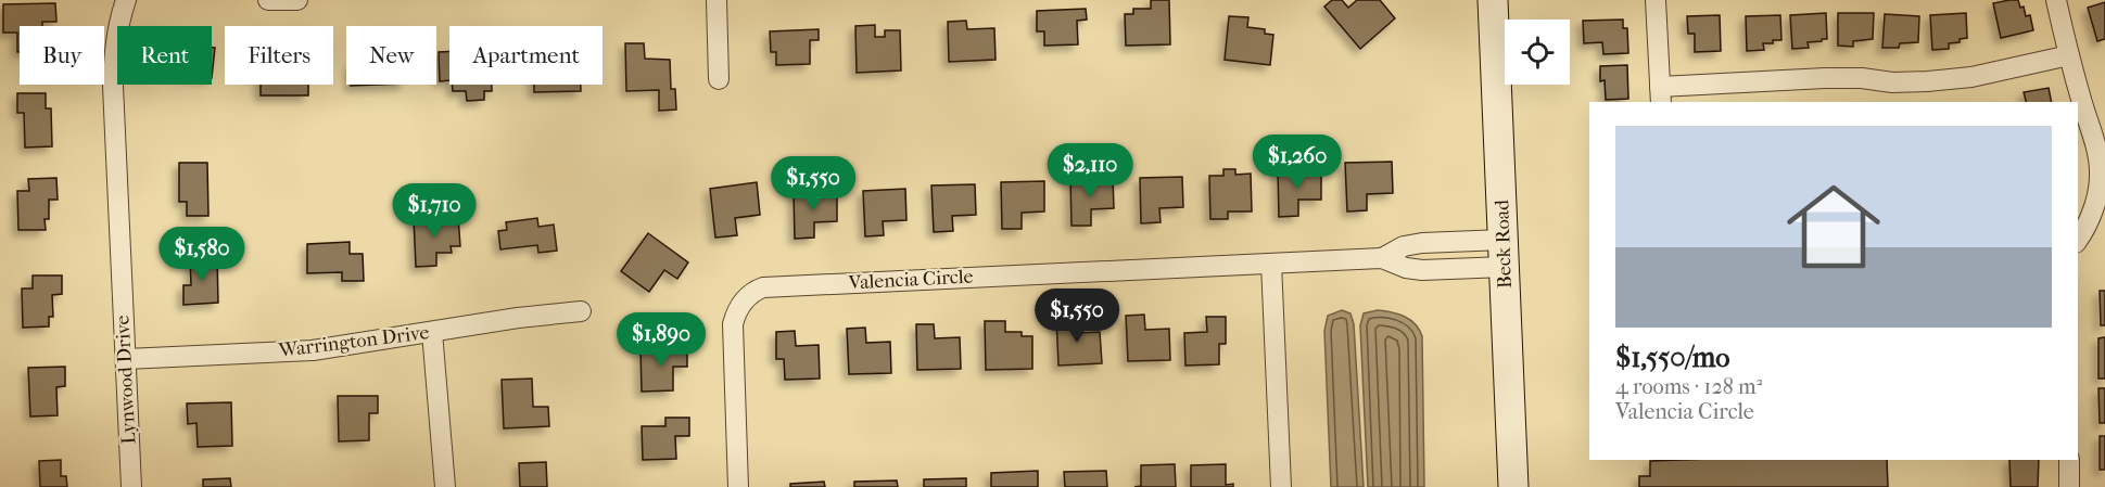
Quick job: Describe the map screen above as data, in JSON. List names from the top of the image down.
{
  "streets": {
    "main road": ["Beck Road"],
    "street": ["Valencia Circle", "Warrington Drive", "Lynwood Drive"]
  },
  "crossings": [
    ["Beck Road", "Valencia Circle"],
    ["Warrington Drive", "Lynwood Drive"]
  ],
  "page": {
    "chip": [
      "Buy",
      "Rent",
      "Filters",
      "New",
      "Apartment"
    ],
    "list": [
      {
        "name": "$1,550/mo",
        "note": "4 rooms · 128 m² · Valencia Circle"
      }
    ],
    "price": [
      "$1,260",
      "$2,110",
      "$1,550",
      "$1,710",
      "$1,580",
      "$1,550",
      "$1,890"
    ]
  }
}
